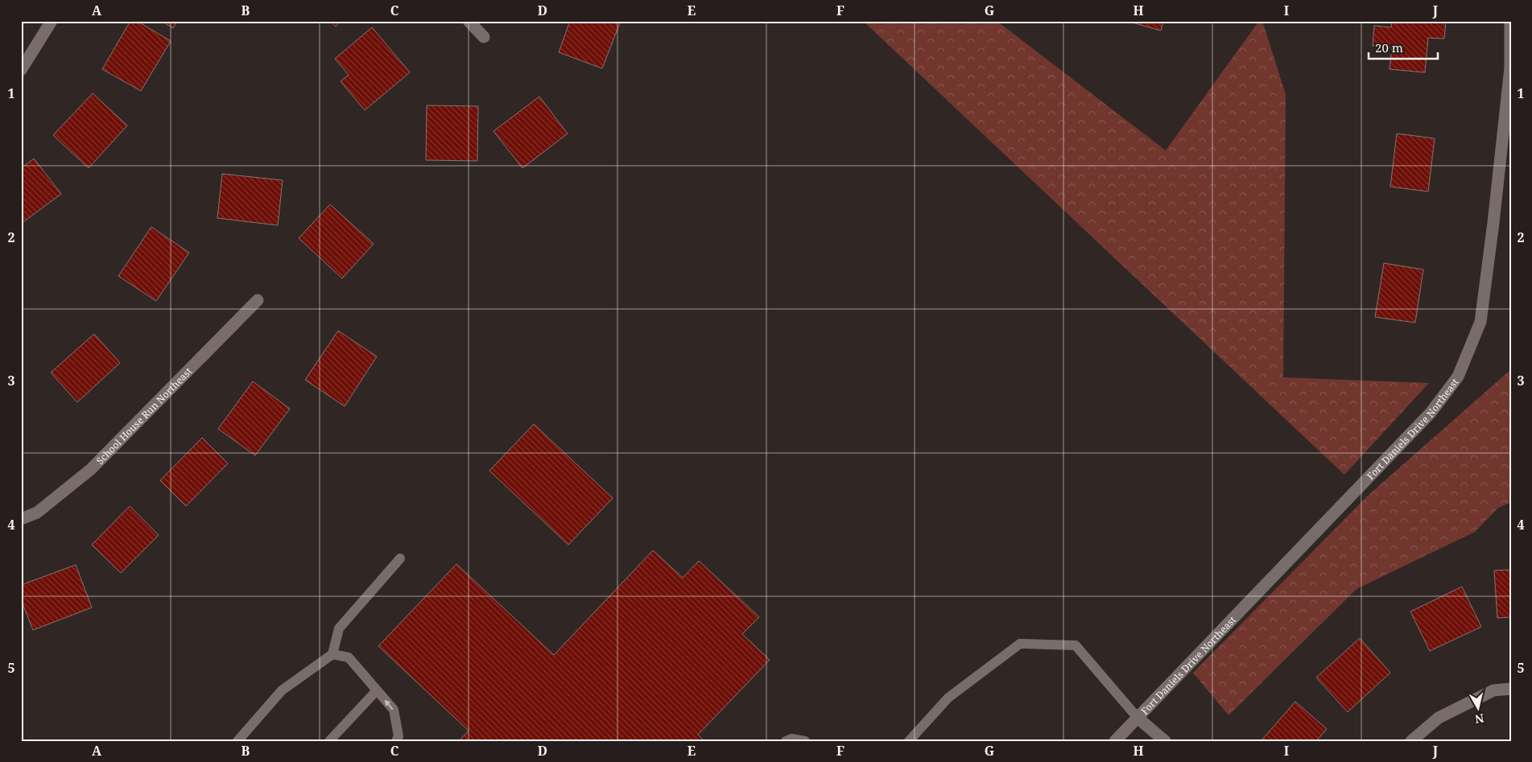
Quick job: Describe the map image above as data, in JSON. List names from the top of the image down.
{
  "streets": {
    "street": ["School House Run Northeast", "Fort Daniels Drive Northeast"]
  },
  "scale_bar": "20 m",
  "north": "bottom",
  "grid": {
    "columns": [
      "A",
      "B",
      "C",
      "D",
      "E",
      "F",
      "G",
      "H",
      "I",
      "J"
    ],
    "rows": [
      "1",
      "2",
      "3",
      "4",
      "5"
    ]
  }
}
